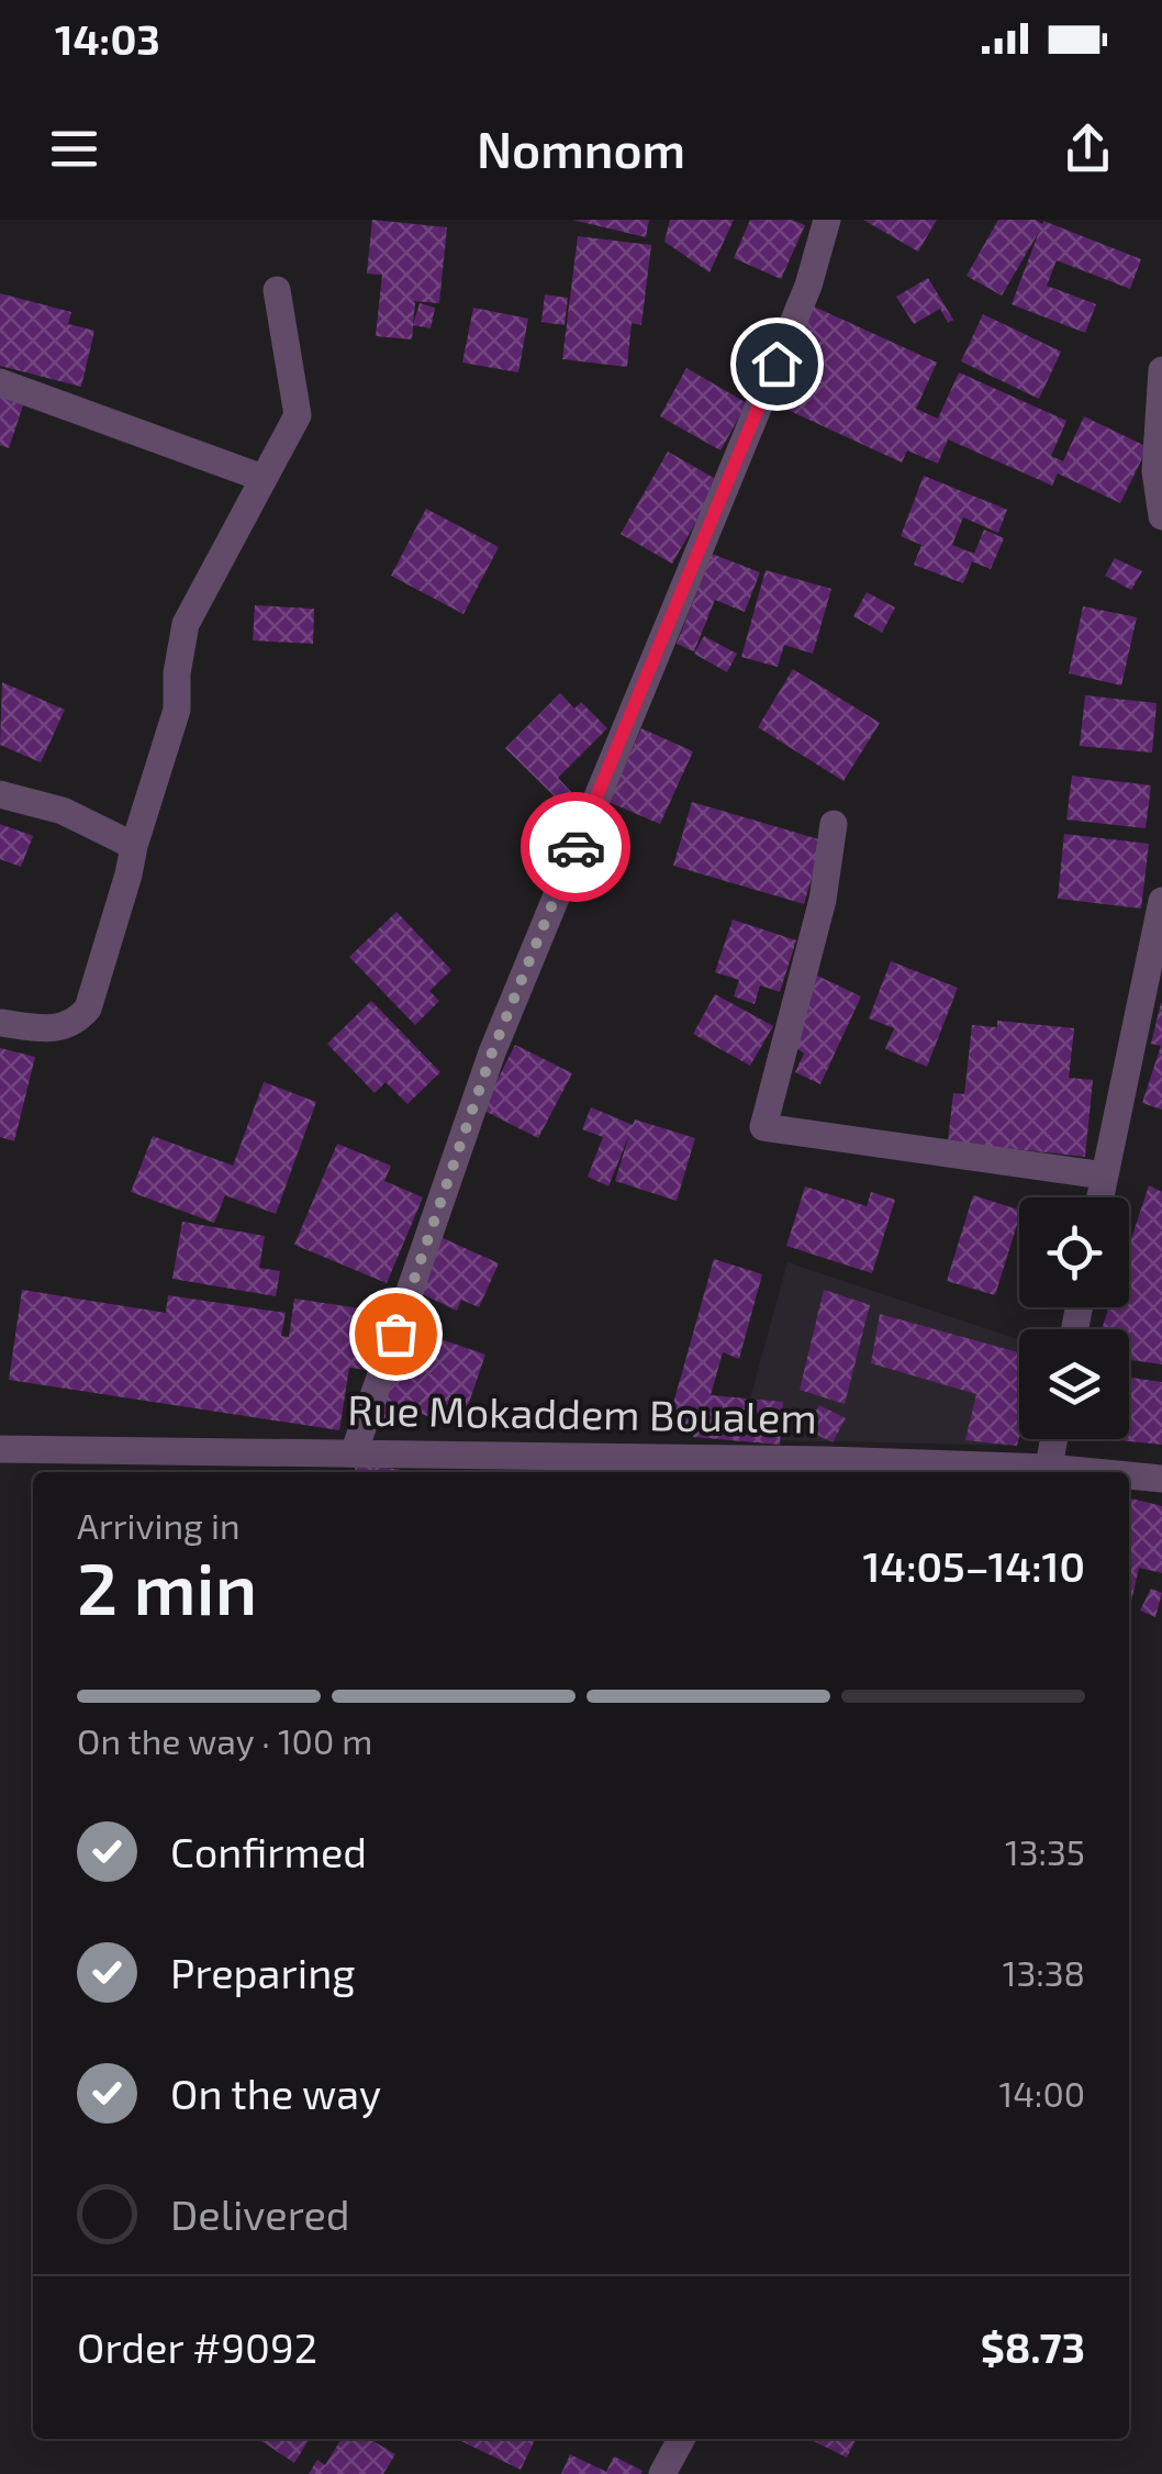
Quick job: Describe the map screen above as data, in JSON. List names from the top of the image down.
{
  "streets": {
    "street": ["Rue Mokaddem Boualem"]
  },
  "page": {
    "status": "14:03",
    "header": "Nomnom",
    "heading": ["2 min", "Arriving in", "14:05–14:10"],
    "panel": ["Order #9092", "$8.73"],
    "bar": "On the way · 100 m",
    "list": [
      ["Confirmed", "13:35"],
      ["Preparing", "13:38"],
      ["On the way", "14:00"],
      "Delivered"
    ]
  }
}
